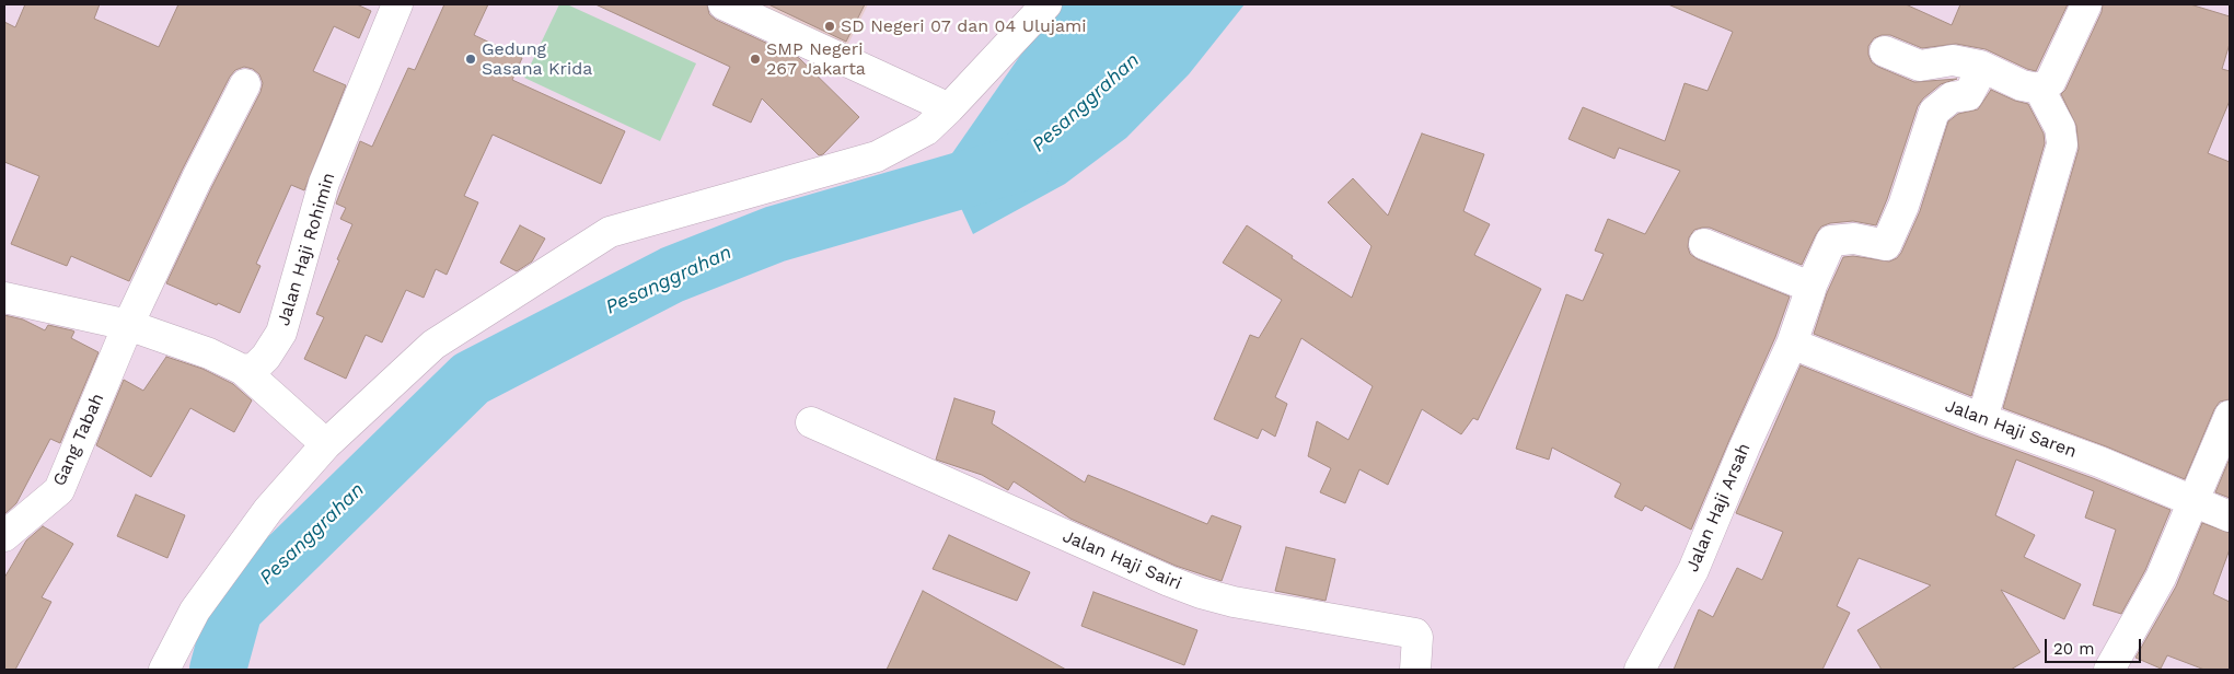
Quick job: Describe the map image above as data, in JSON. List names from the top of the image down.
{
  "streets": {
    "street": [
      "Jalan Haji Rohimin",
      "Jalan Haji Saren",
      "Gang Tabah",
      "Jalan Haji Arsah",
      "Jalan Haji Sairi"
    ]
  },
  "crossings": [
    ["Jalan Haji Saren", "Jalan Haji Arsah"]
  ],
  "water": ["Pesanggrahan"],
  "places": ["SD Negeri 07 dan 04 Ulujami", "Gedung Sasana Krida", "SMP Negeri 267 Jakarta"],
  "scale_bar": "20 m"
}
